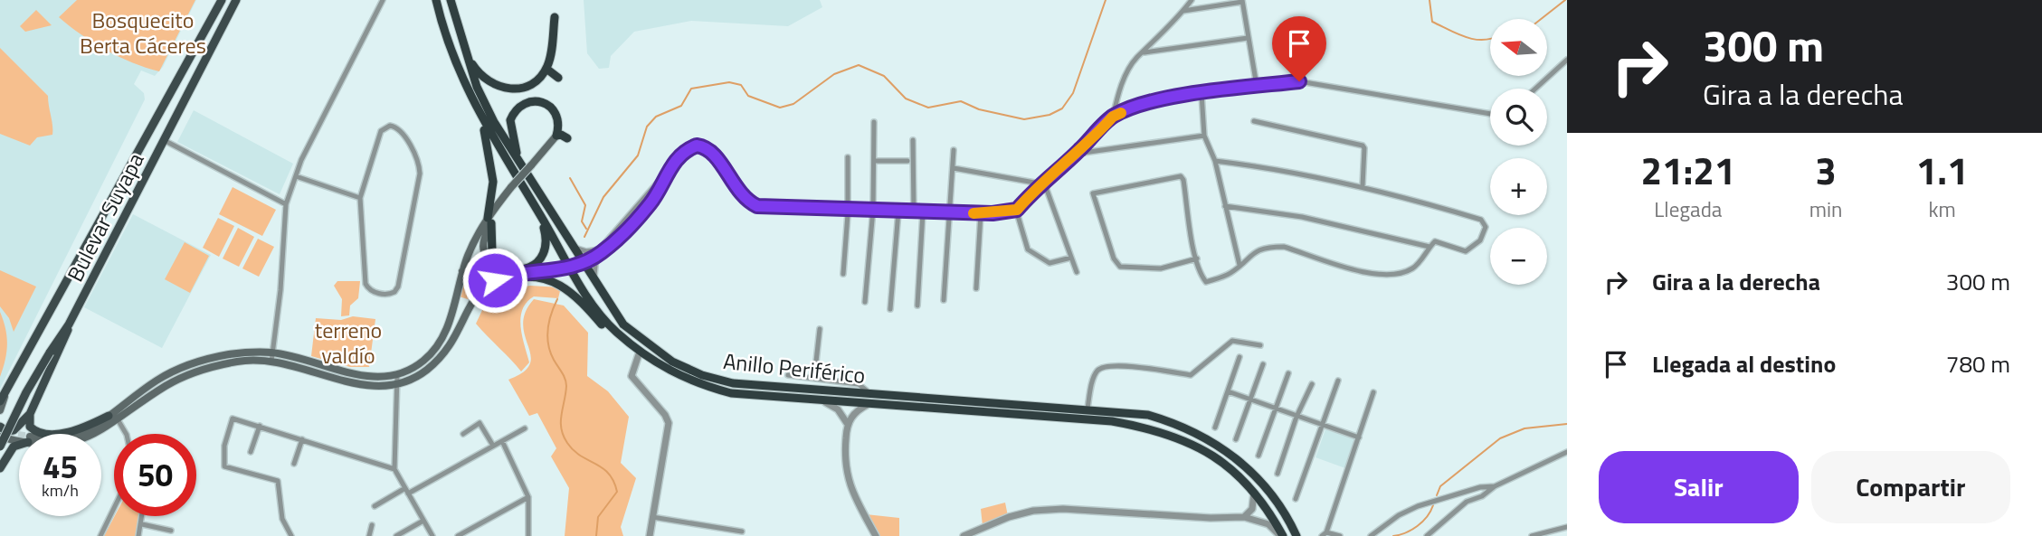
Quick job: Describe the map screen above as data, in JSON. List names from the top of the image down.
{
  "streets": {
    "highway": ["Anillo Periférico"],
    "main road": ["Bulevar Suyapa"]
  },
  "parks": ["Bosquecito Berta Cáceres", "terreno valdío"],
  "north": "left",
  "page": {
    "turn": ["300 m", "Gira a la derecha"],
    "map_buttons": ["+", "−"],
    "eta": [
      "21:21",
      "Llegada",
      "3",
      "min",
      "1.1",
      "km"
    ],
    "list": [
      {
        "name": "Gira a la derecha",
        "value": "300 m"
      },
      {
        "name": "Llegada al destino",
        "value": "780 m"
      }
    ],
    "speed": "45 km/h",
    "limit": "50",
    "buttons": ["Salir", "Compartir"]
  }
}
